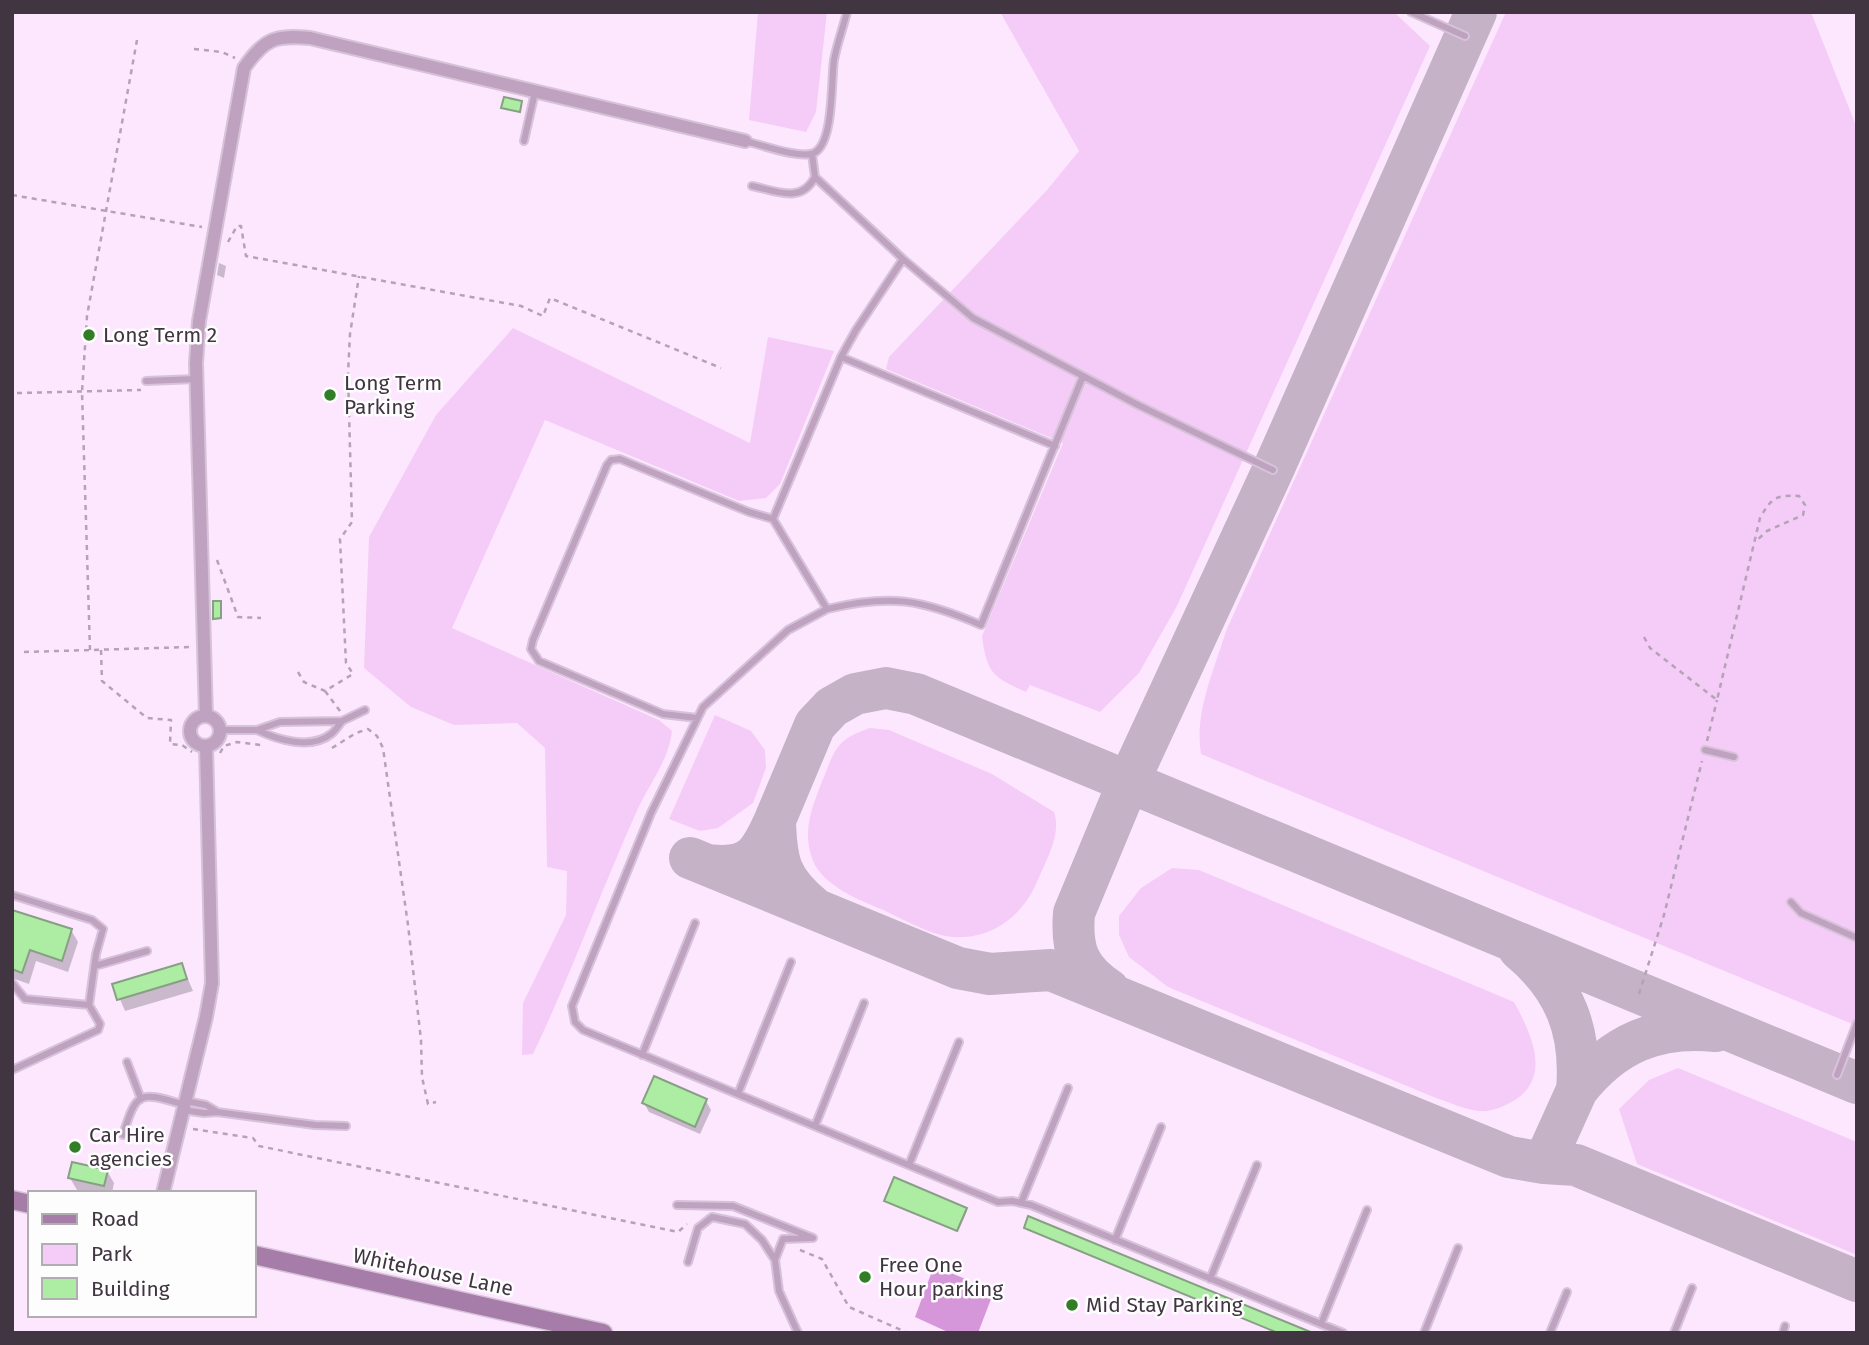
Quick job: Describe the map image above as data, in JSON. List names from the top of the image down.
{
  "streets": {
    "street": ["Whitehouse Lane"]
  },
  "places": [
    "Long Term 2",
    "Long Term Parking",
    "Car Hire agencies",
    "Free One Hour parking",
    "Mid Stay Parking"
  ],
  "legend": ["Road", "Park", "Building"]
}
